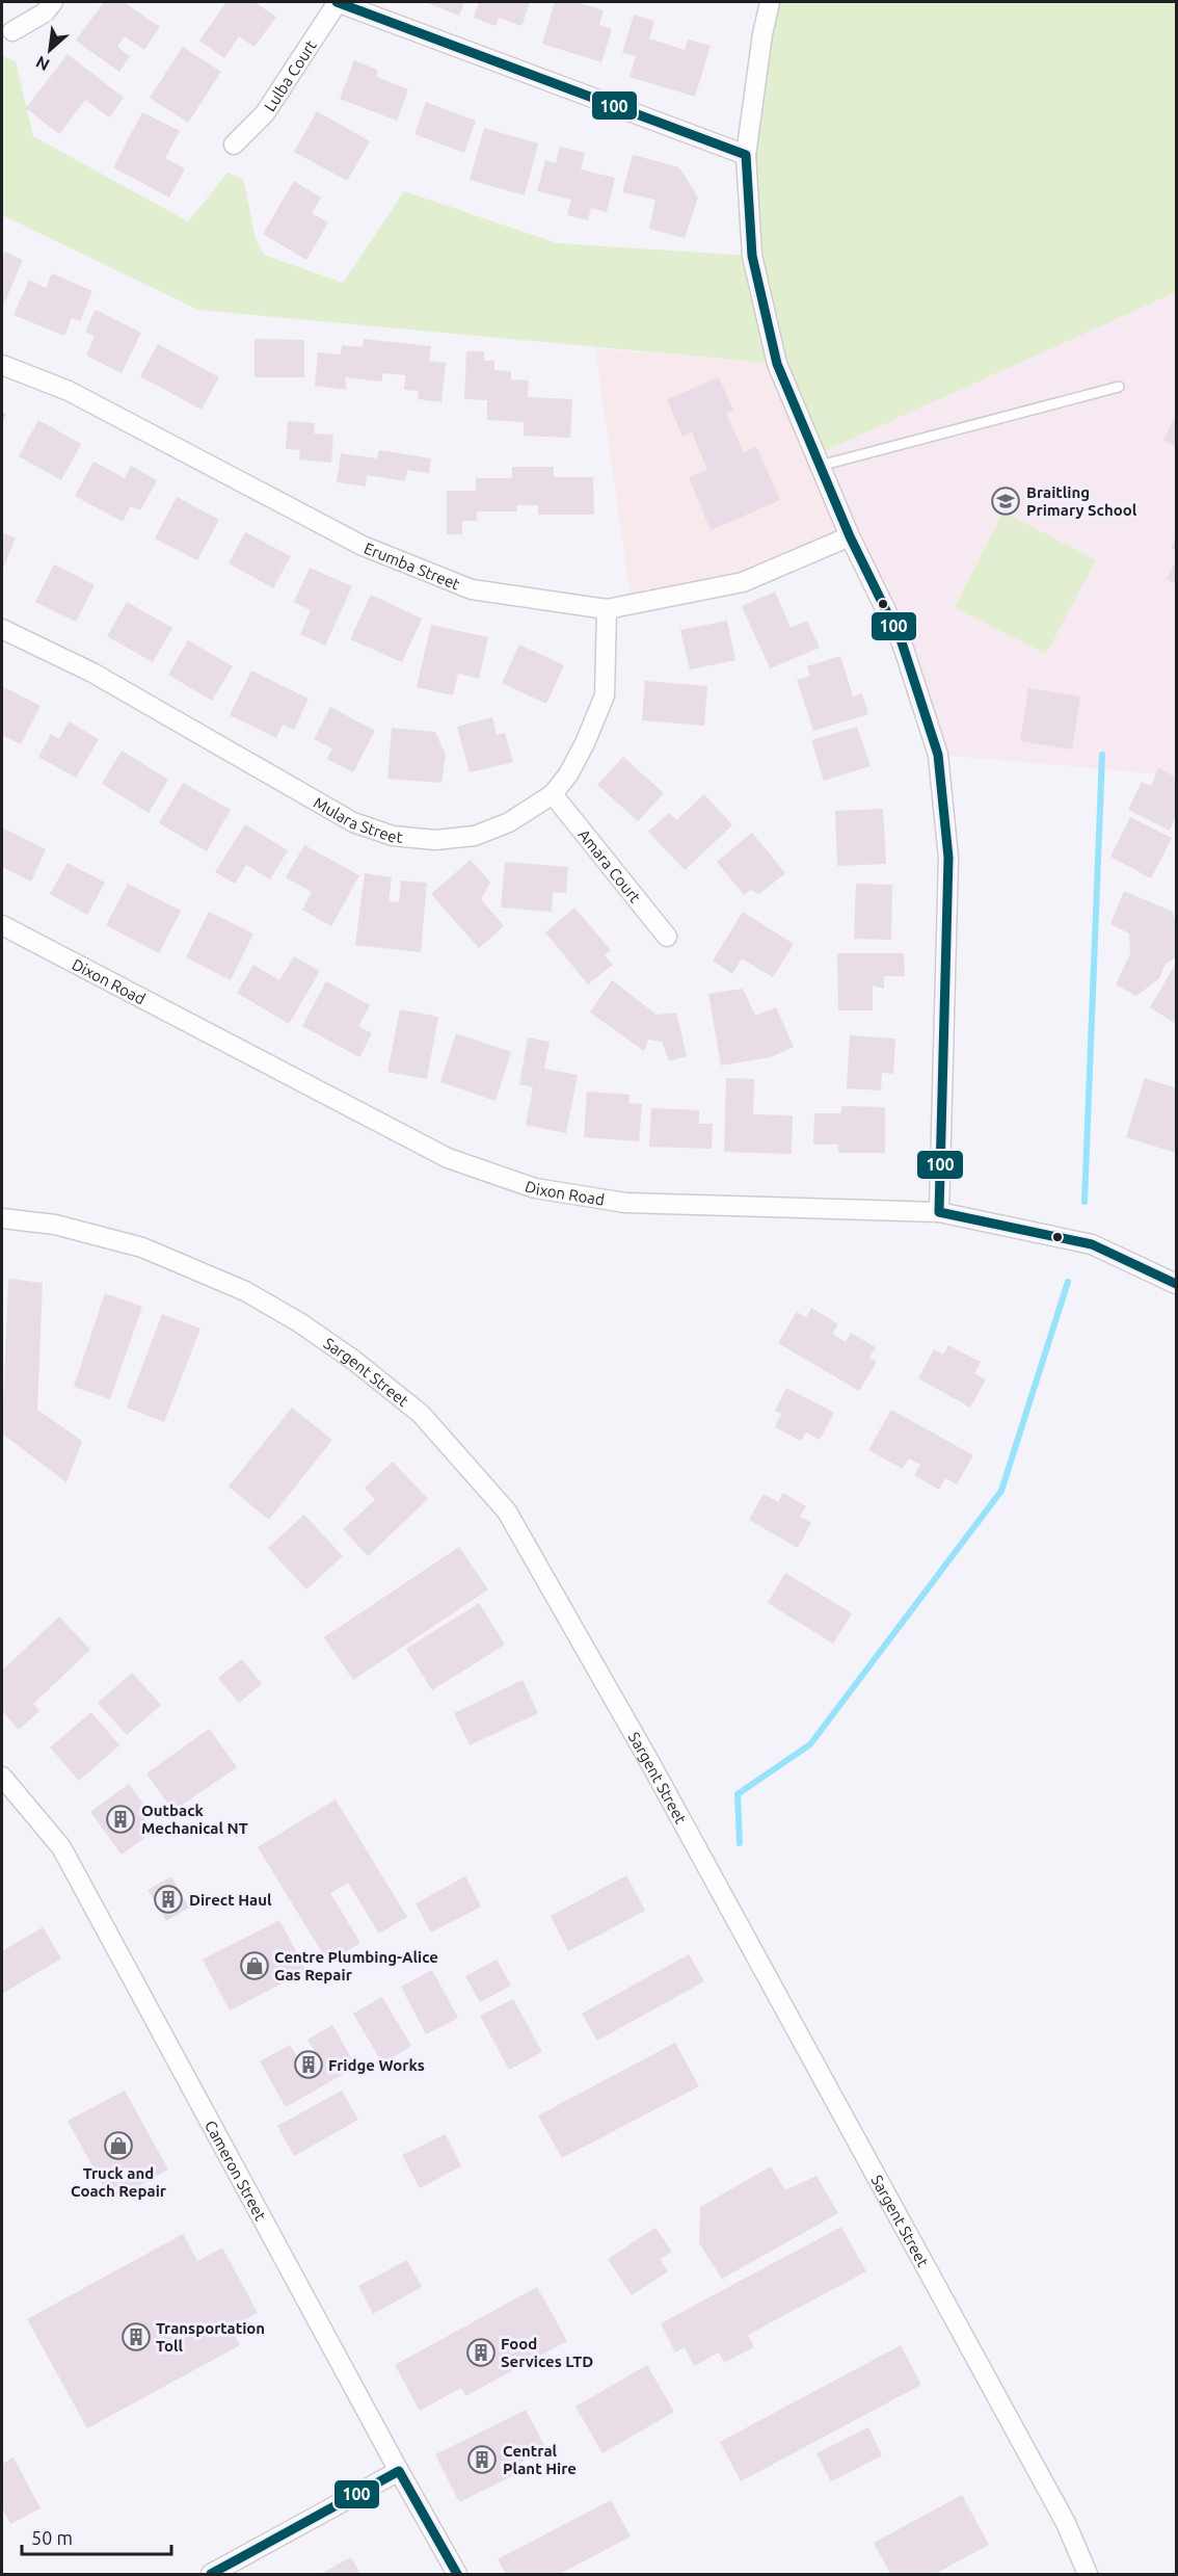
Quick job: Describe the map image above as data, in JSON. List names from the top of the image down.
{
  "streets": {
    "street": [
      "Lulba Court",
      "Erumba Street",
      "Mulara Street",
      "Amara Court",
      "Dixon Road",
      "Sargent Street",
      "Cameron Street"
    ]
  },
  "crossings": [
    ["Erumba Street", "Mulara Street"],
    ["Mulara Street", "Amara Court"]
  ],
  "places": {
    "school or university": ["Braitling Primary School"],
    "building": [
      "Outback Mechanical NT",
      "Direct Haul",
      "Fridge Works",
      "Transportation Toll",
      "Food Services LTD",
      "Central Plant Hire"
    ],
    "shop": ["Centre Plumbing-Alice Gas Repair", "Truck and Coach Repair"]
  },
  "lines": ["transit line 100"],
  "scale_bar": "50 m",
  "north": "bottom left"
}
